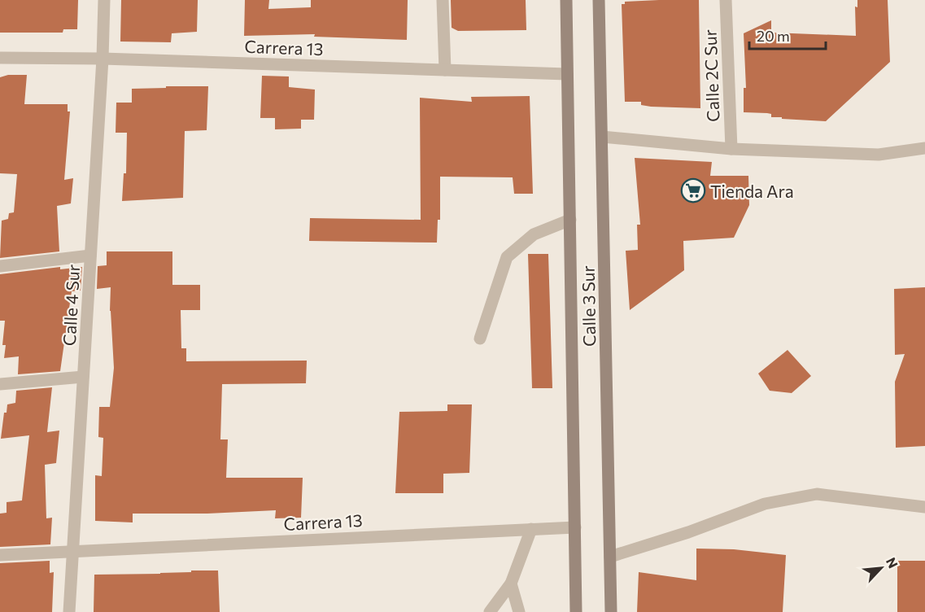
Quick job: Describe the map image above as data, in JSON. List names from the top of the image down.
{
  "streets": {
    "street": [
      "Carrera 13",
      "Calle 2C Sur",
      "Calle 4 Sur",
      "Calle 3 Sur"
    ]
  },
  "crossings": [
    ["Carrera 13", "Calle 4 Sur"],
    ["Carrera 13", "Calle 3 Sur"]
  ],
  "places": {
    "supermarket": ["Tienda Ara"]
  },
  "scale_bar": "20 m",
  "north": "top right"
}
